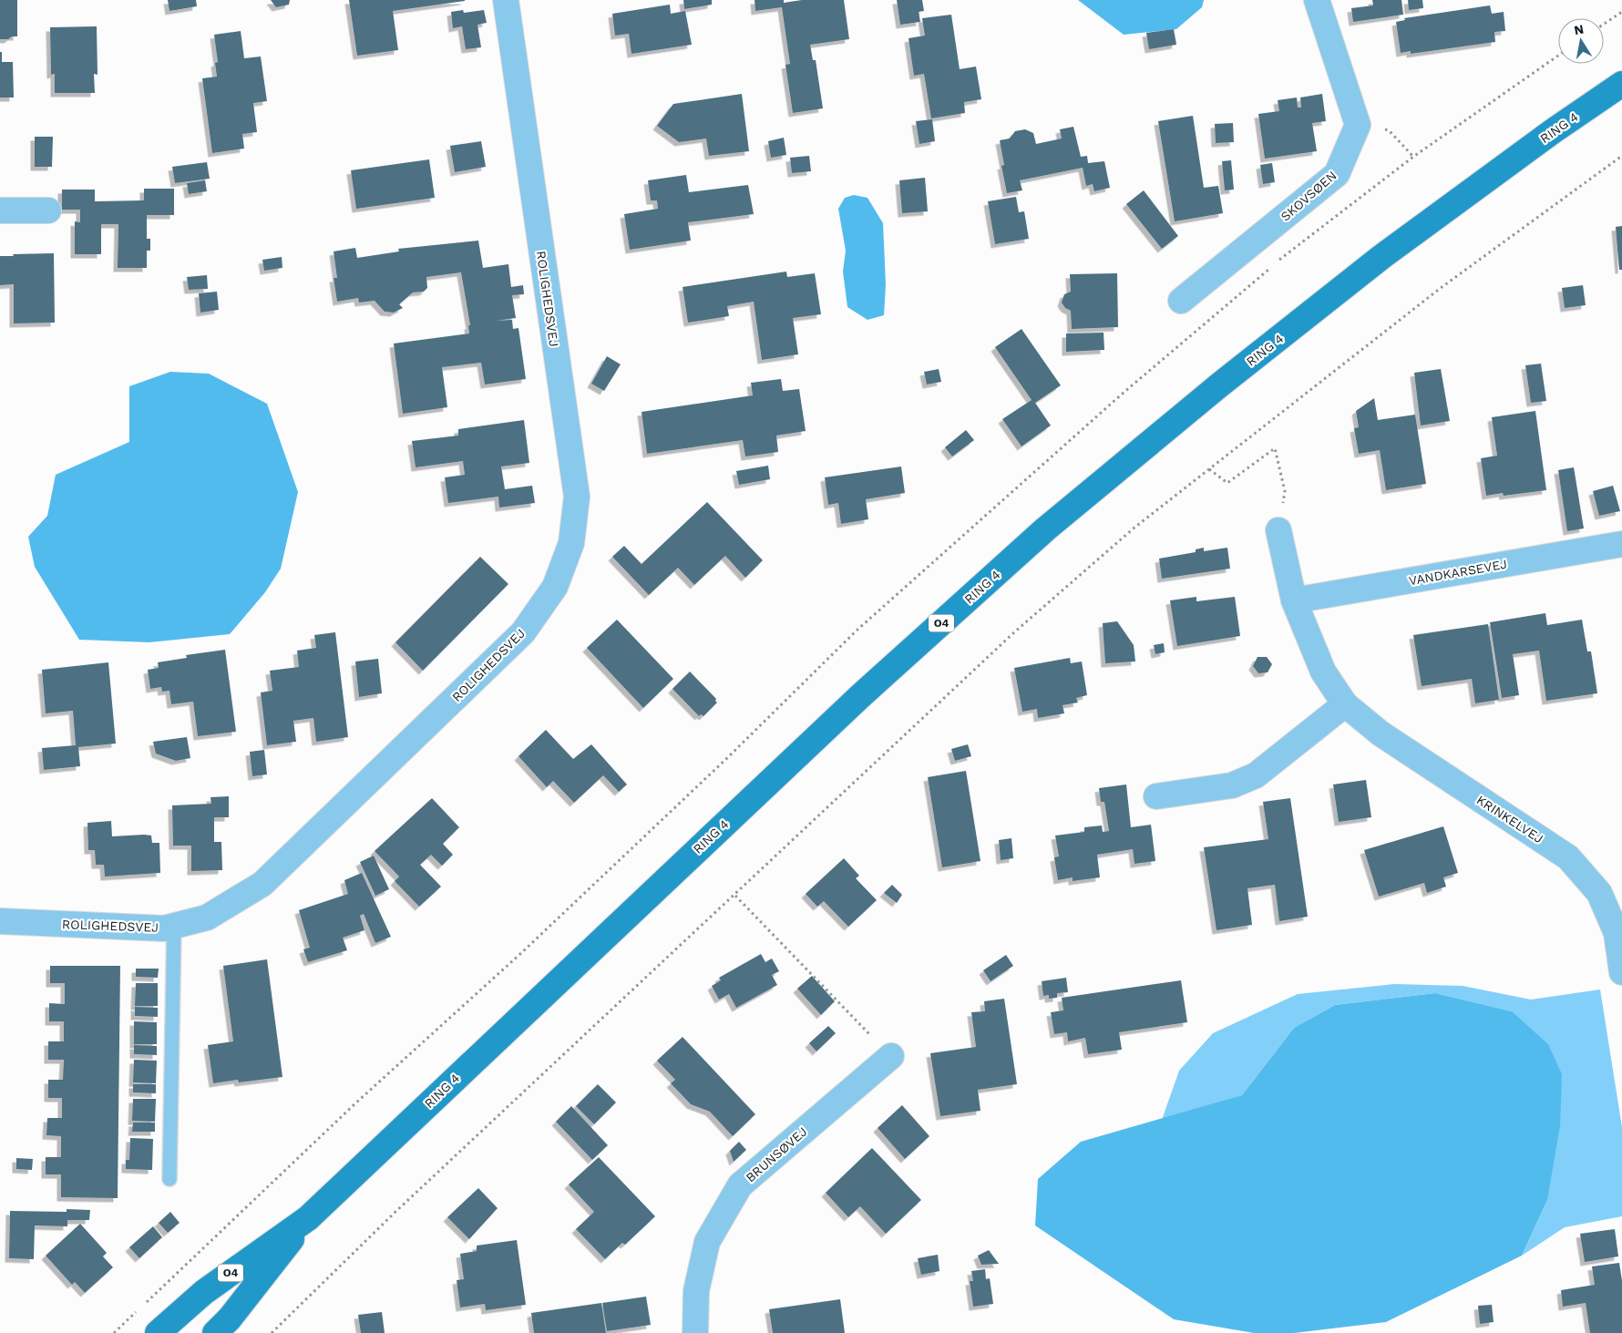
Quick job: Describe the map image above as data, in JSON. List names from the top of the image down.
{
  "streets": {
    "main road": ["RING 4", "O4"],
    "street": [
      "SKOVSØEN",
      "ROLIGHEDSVEJ",
      "VANDKARSEVEJ",
      "KRINKELVEJ",
      "BRUNSØVEJ"
    ]
  },
  "crossings": [
    ["VANDKARSEVEJ", "KRINKELVEJ"]
  ],
  "north": "top"
}
